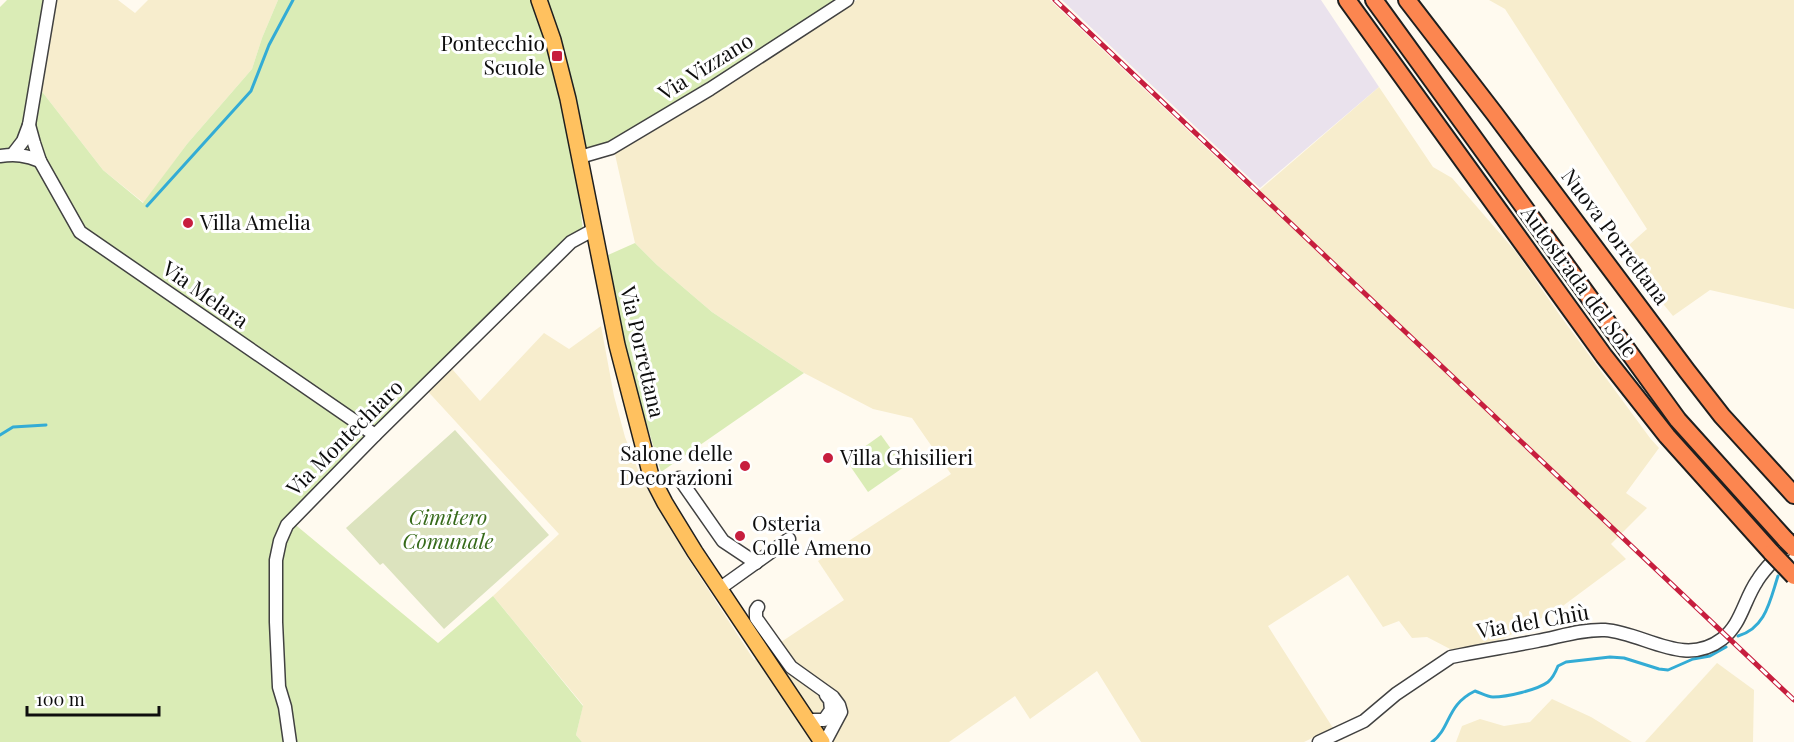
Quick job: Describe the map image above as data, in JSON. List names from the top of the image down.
{
  "streets": {
    "highway": ["Nuova Porrettana", "Autostrada del Sole"],
    "main road": ["Via Porrettana"],
    "street": [
      "Via Vizzano",
      "Via Melara",
      "Via Montechiaro",
      "Via del Chiù"
    ]
  },
  "crossings": [
    ["Via Vizzano", "Via Porrettana"],
    ["Autostrada del Sole", "Via del Chiù"],
    ["Via Melara", "Via Montechiaro"],
    ["Via Porrettana", "Via Montechiaro"]
  ],
  "parks": ["Cimitero Comunale"],
  "places": {
    "transit": ["Pontecchio Scuole"],
    "other": [
      "Villa Amelia",
      "Villa Ghisilieri",
      "Salone delle Decorazioni",
      "Osteria Colle Ameno"
    ]
  },
  "scale_bar": "100 m"
}
